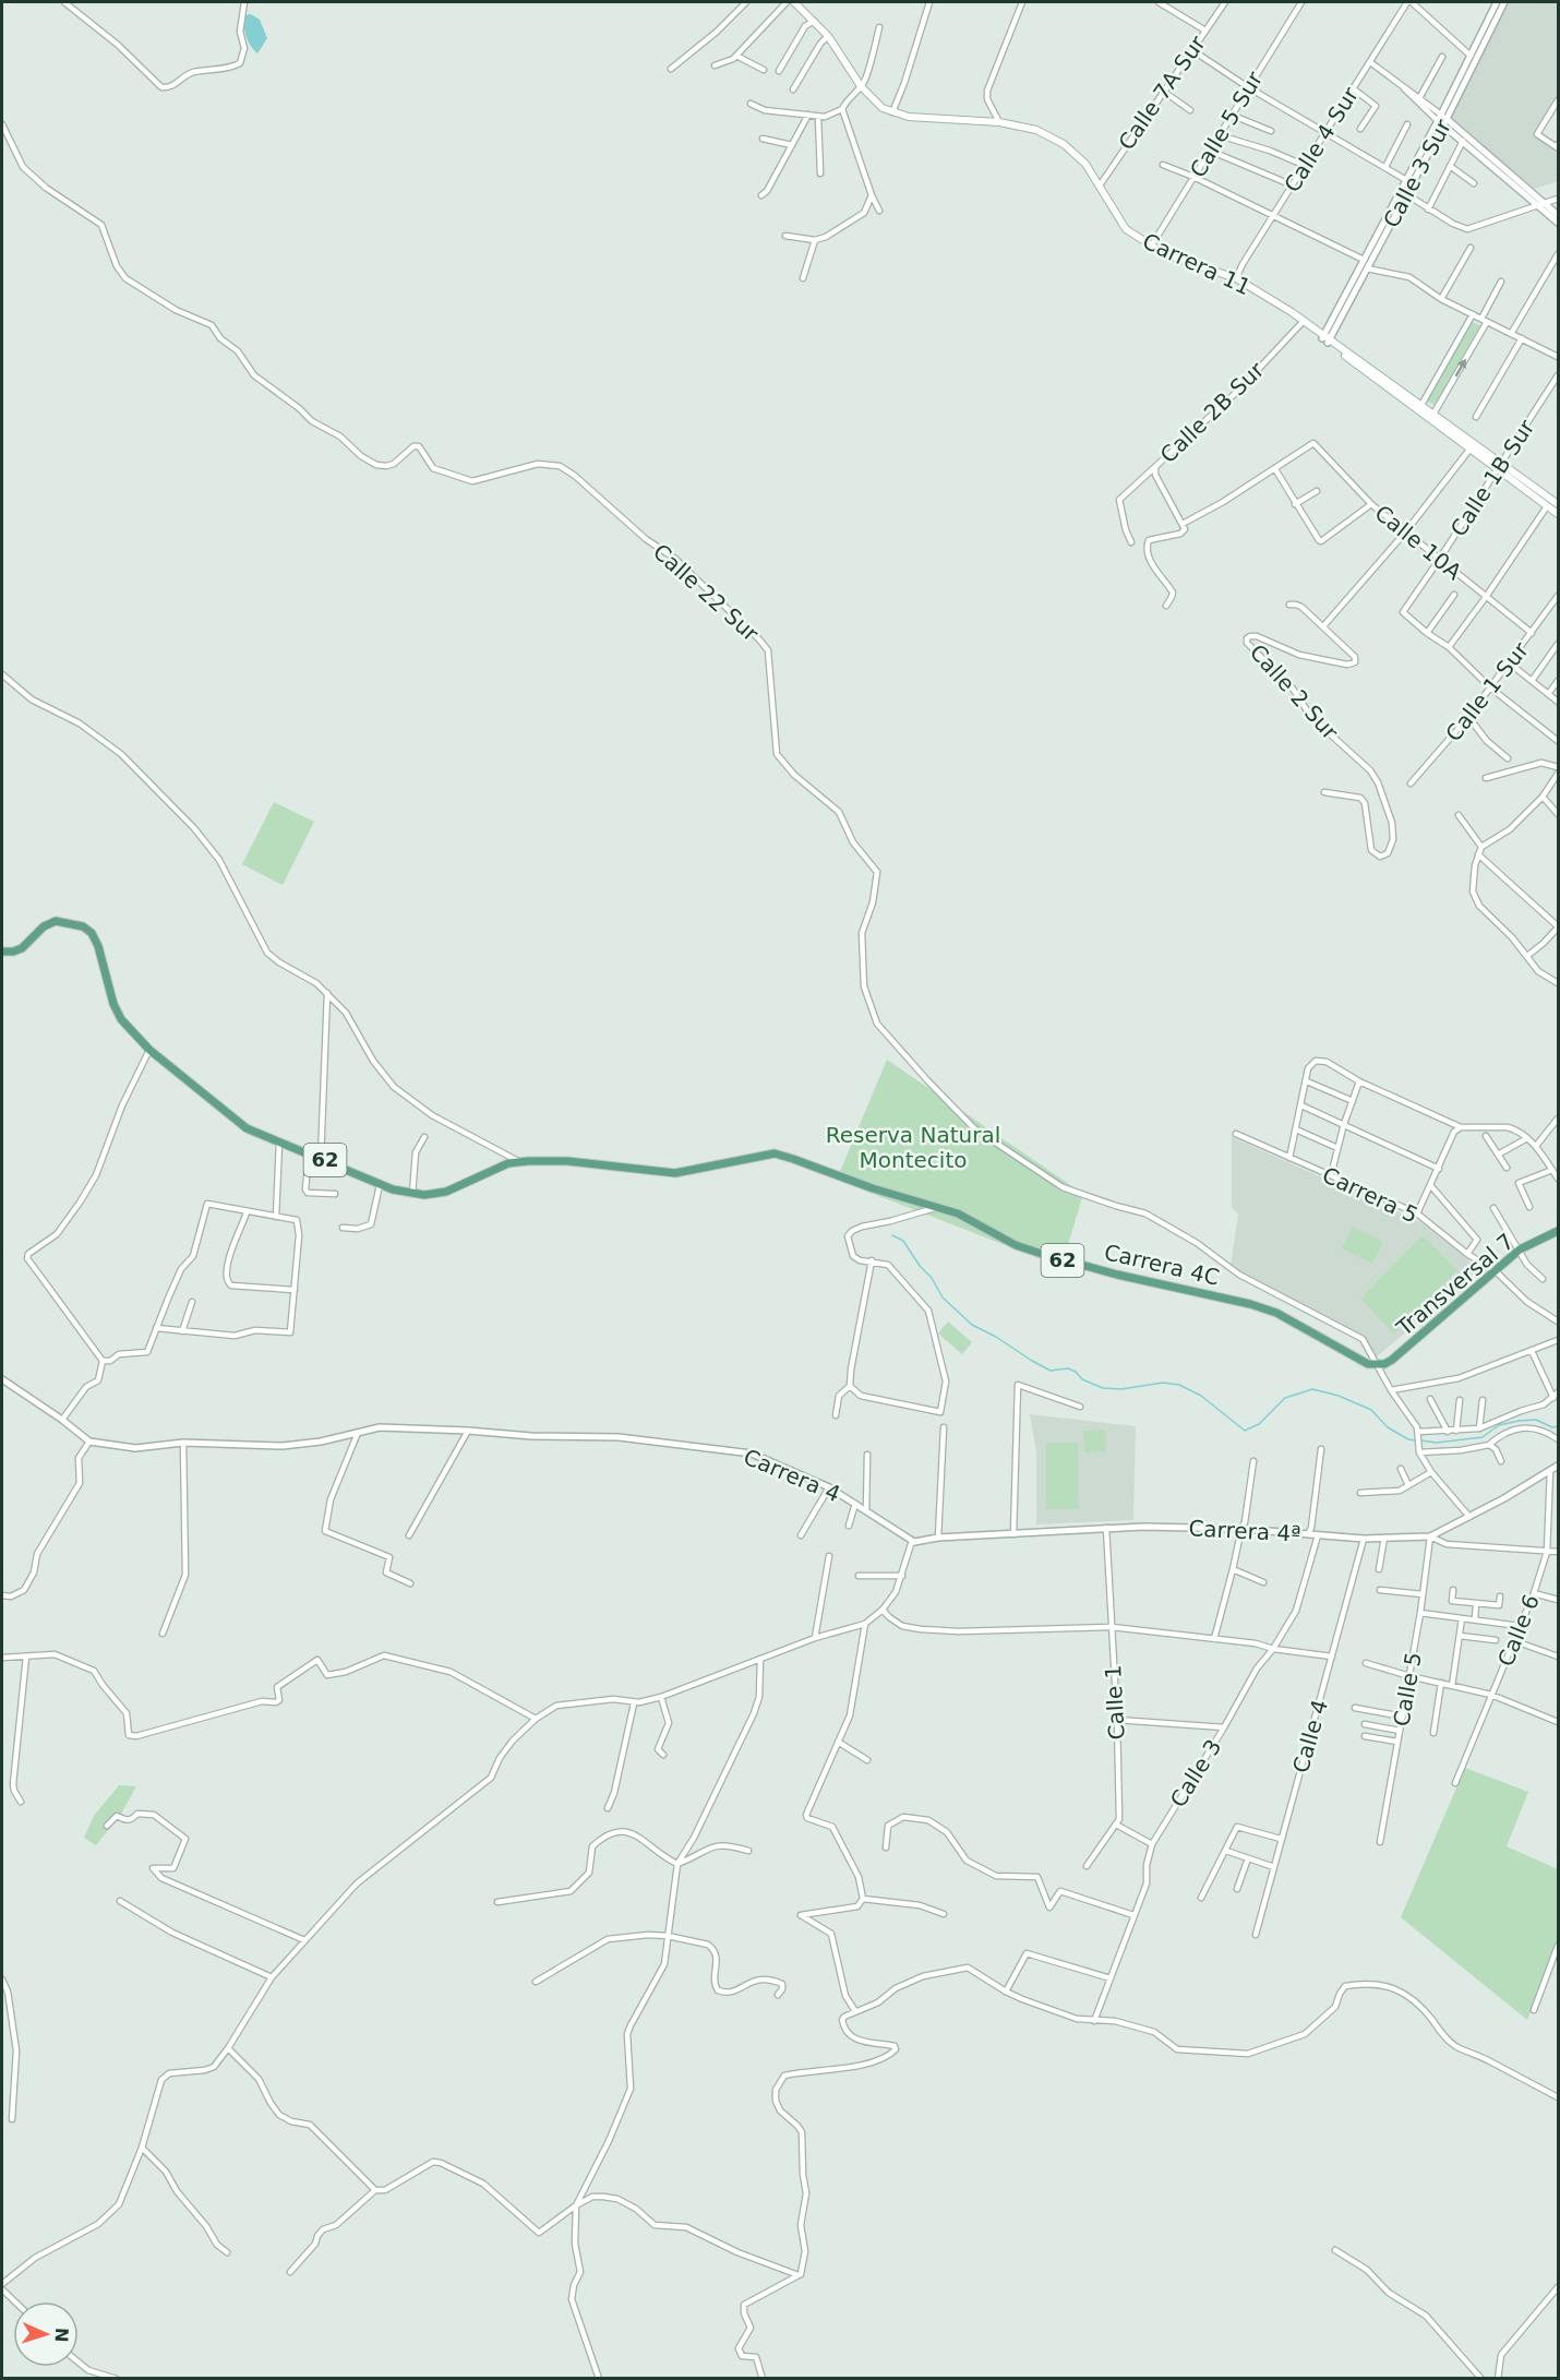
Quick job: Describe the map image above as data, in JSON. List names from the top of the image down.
{
  "streets": {
    "main road": [
      "Carrera 11",
      "62",
      "Carrera 4C",
      "Transversal 7"
    ],
    "street": [
      "Calle 7A Sur",
      "Calle 5 Sur",
      "Calle 4 Sur",
      "Calle 3 Sur",
      "Calle 2B Sur",
      "Calle 1B Sur",
      "Calle 10A",
      "Calle 22 Sur",
      "Calle 2 Sur",
      "Calle 1 Sur",
      "Carrera 5",
      "Carrera 4",
      "Carrera 4ª",
      "Calle 6",
      "Calle 5",
      "Calle 1",
      "Calle 4",
      "Calle 3"
    ]
  },
  "crossings": [
    ["Calle 7A Sur", "Carrera 11"],
    ["Calle 5 Sur", "Carrera 11"],
    ["Calle 4 Sur", "Carrera 11"],
    ["Calle 3 Sur", "Carrera 11"],
    ["Carrera 11", "Calle 2B Sur"],
    ["Carrera 11", "Calle 1B Sur"],
    ["Calle 1B Sur", "Calle 10A"],
    ["Calle 10A", "Calle 1 Sur"],
    ["Calle 22 Sur", "Carrera 4C"],
    ["Calle 22 Sur", "Transversal 7"],
    ["62", "Carrera 4C"],
    ["Carrera 5", "Transversal 7"],
    ["Carrera 4C", "Transversal 7"],
    ["Carrera 4", "Carrera 4ª"],
    ["Carrera 4ª", "Calle 6"],
    ["Carrera 4ª", "Calle 5"],
    ["Carrera 4ª", "Calle 1"],
    ["Carrera 4ª", "Calle 4"],
    ["Carrera 4ª", "Calle 3"]
  ],
  "parks": ["Reserva Natural Montecito"],
  "north": "right"
}
